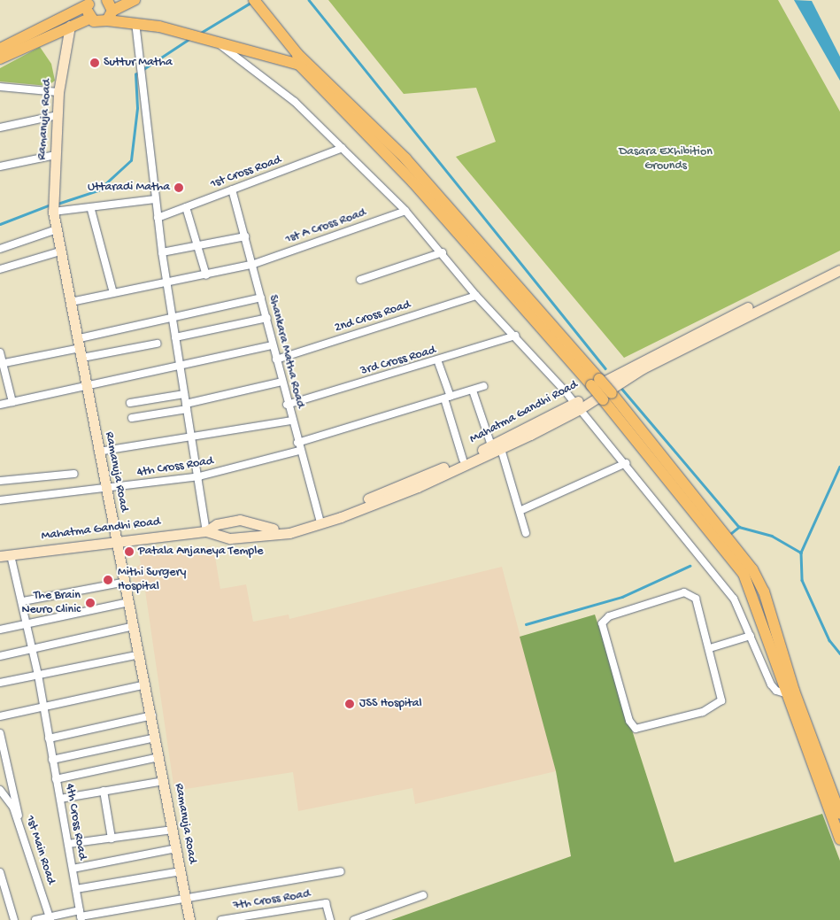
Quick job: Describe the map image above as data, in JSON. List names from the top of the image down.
{
  "streets": {
    "main road": ["Ramanuja Road", "Mahatma Gandhi Road"],
    "street": [
      "1st Cross Road",
      "1st A Cross Road",
      "2nd Cross Road",
      "Shankara Matha Road",
      "3rd Cross Road",
      "4th Cross Road",
      "1st Main Road",
      "7th Cross Road"
    ]
  },
  "crossings": [
    ["Ramanuja Road", "1st A Cross Road"],
    ["Ramanuja Road", "Mahatma Gandhi Road"],
    ["Ramanuja Road", "4th Cross Road"],
    ["1st Cross Road", "Shankara Matha Road"],
    ["1st A Cross Road", "Shankara Matha Road"],
    ["2nd Cross Road", "Shankara Matha Road"],
    ["Shankara Matha Road", "3rd Cross Road"],
    ["Shankara Matha Road", "Mahatma Gandhi Road"],
    ["Shankara Matha Road", "4th Cross Road"],
    ["Mahatma Gandhi Road", "4th Cross Road"]
  ],
  "parks": ["Dasara Exhibition Grounds"],
  "places": [
    "Suttur Matha",
    "Uttaradi Matha",
    "Patala Anjaneya Temple",
    "Mithi Surgery Hospital",
    "The Brain Neuro Clinic",
    "JSS Hospital"
  ]
}
